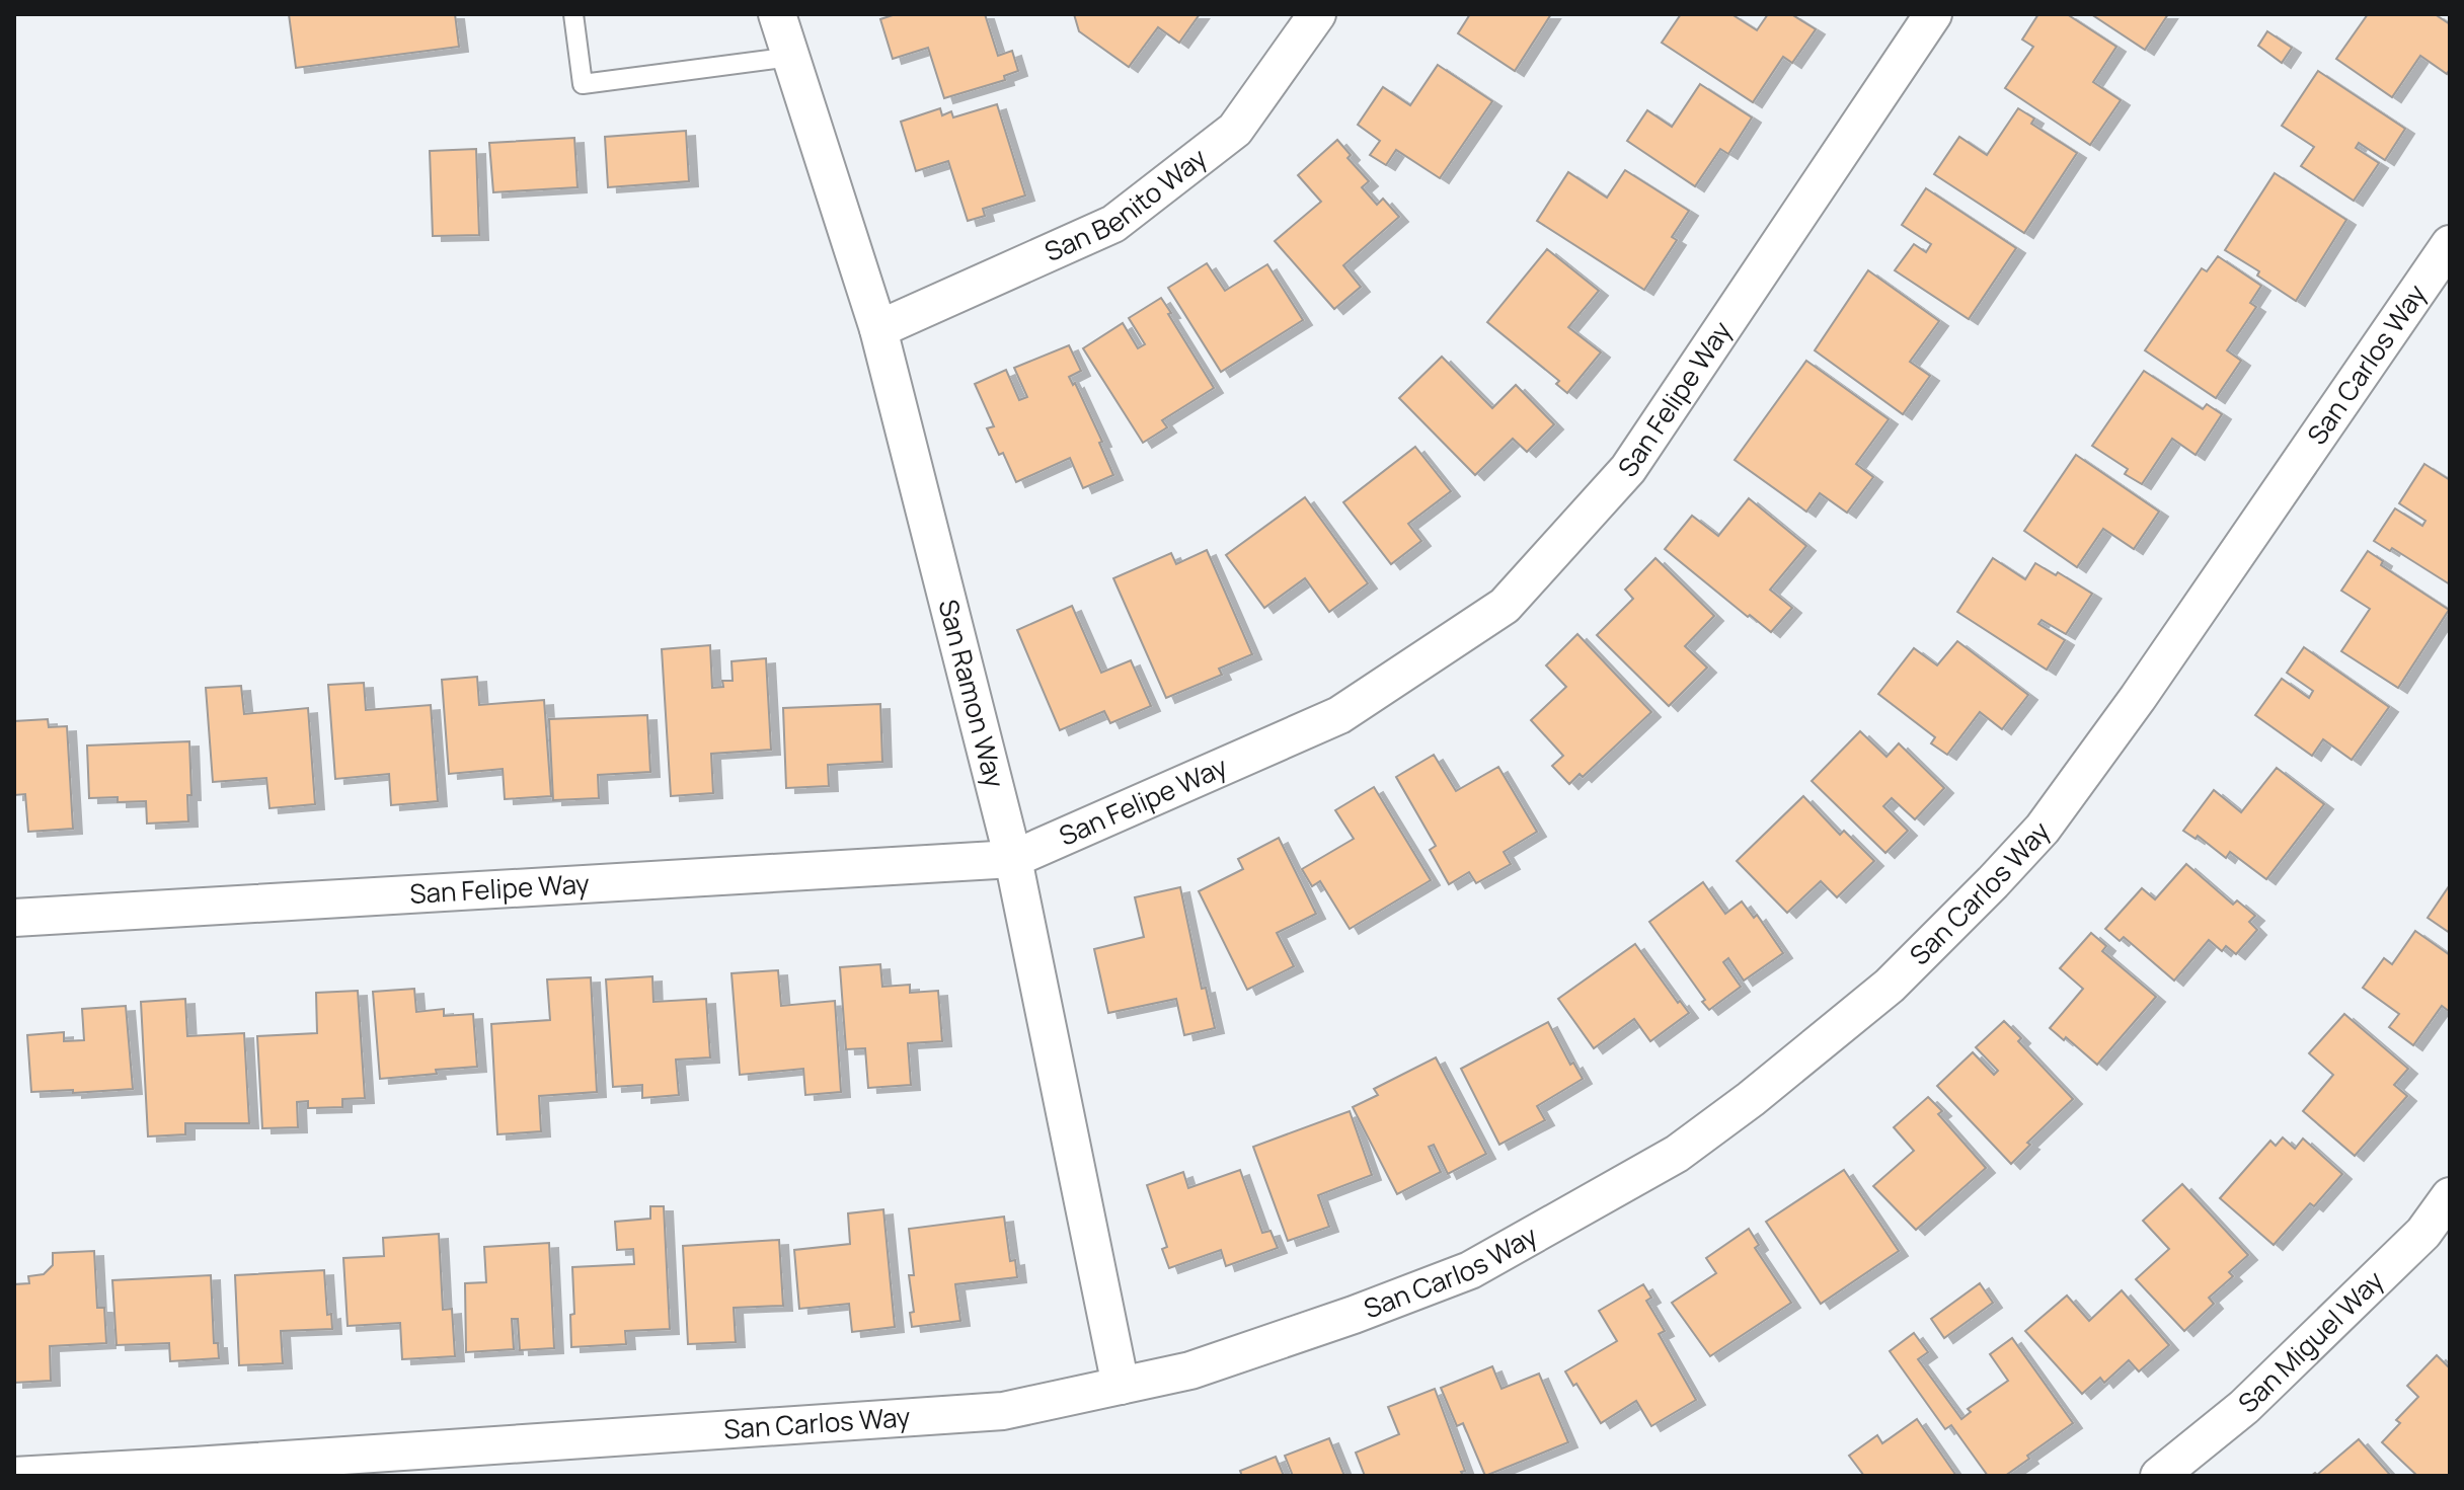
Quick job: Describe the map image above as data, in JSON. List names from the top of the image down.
{
  "streets": {
    "street": [
      "San Benito Way",
      "San Carlos Way",
      "San Felipe Way",
      "San Ramon Way",
      "San Miguel Way"
    ]
  },
  "crossings": [
    ["San Benito Way", "San Ramon Way"],
    ["San Carlos Way", "San Ramon Way"],
    ["San Felipe Way", "San Ramon Way"]
  ]
}
